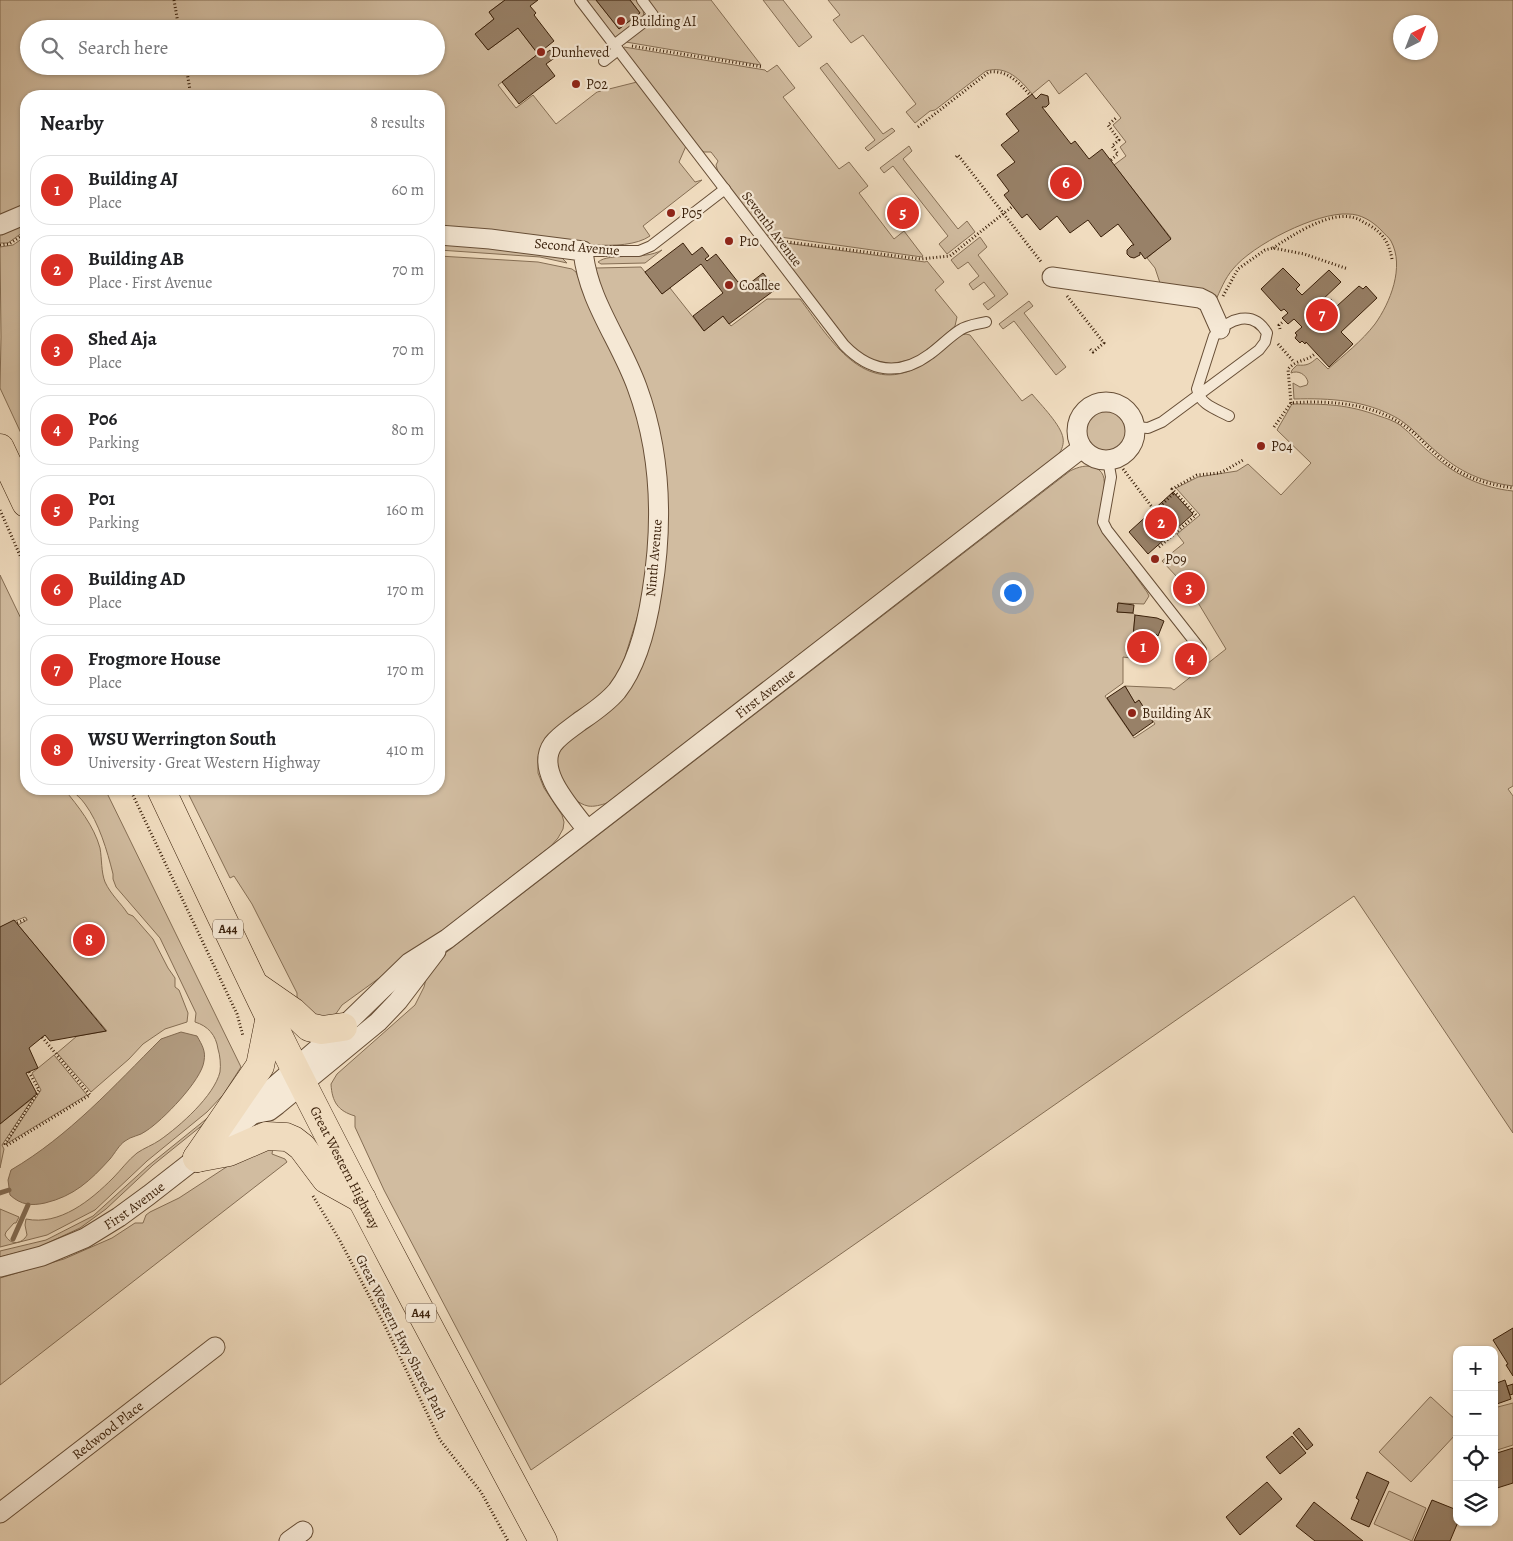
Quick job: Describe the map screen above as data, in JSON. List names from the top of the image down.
{
  "streets": {
    "highway": ["A44", "Great Western Highway"],
    "street": [
      "Second Avenue",
      "Ninth Avenue",
      "First Avenue",
      "Redwood Place"
    ],
    "lane": ["Seventh Avenue"],
    "path": ["Great Western Hwy Shared Path"]
  },
  "crossings": [
    ["Seventh Avenue", "Second Avenue"],
    ["Second Avenue", "Ninth Avenue"],
    ["Ninth Avenue", "First Avenue"],
    ["First Avenue", "Great Western Highway"]
  ],
  "places": [
    "Building AI",
    "Dunheved",
    "P02",
    "P05",
    "P10",
    "Coallee",
    "P04",
    "P09",
    "Building AK"
  ],
  "north": "top right",
  "page": {
    "search": "Search here",
    "heading": ["Nearby", "8 results"],
    "list": [
      {
        "mark": "1",
        "name": "Building AJ",
        "note": "Place",
        "value": "60 m"
      },
      {
        "mark": "2",
        "name": "Building AB",
        "note": "Place · First Avenue",
        "value": "70 m"
      },
      {
        "mark": "3",
        "name": "Shed Aja",
        "note": "Place",
        "value": "70 m"
      },
      {
        "mark": "4",
        "name": "P06",
        "note": "Parking",
        "value": "80 m"
      },
      {
        "mark": "5",
        "name": "P01",
        "note": "Parking",
        "value": "160 m"
      },
      {
        "mark": "6",
        "name": "Building AD",
        "note": "Place",
        "value": "170 m"
      },
      {
        "mark": "7",
        "name": "Frogmore House",
        "note": "Place",
        "value": "170 m"
      },
      {
        "mark": "8",
        "name": "WSU Werrington South",
        "note": "University · Great Western Highway",
        "value": "410 m"
      }
    ],
    "pins": [
      "6",
      "5",
      "7",
      "2",
      "3",
      "1",
      "4",
      "8"
    ],
    "map_buttons": ["+", "−"]
  }
}
